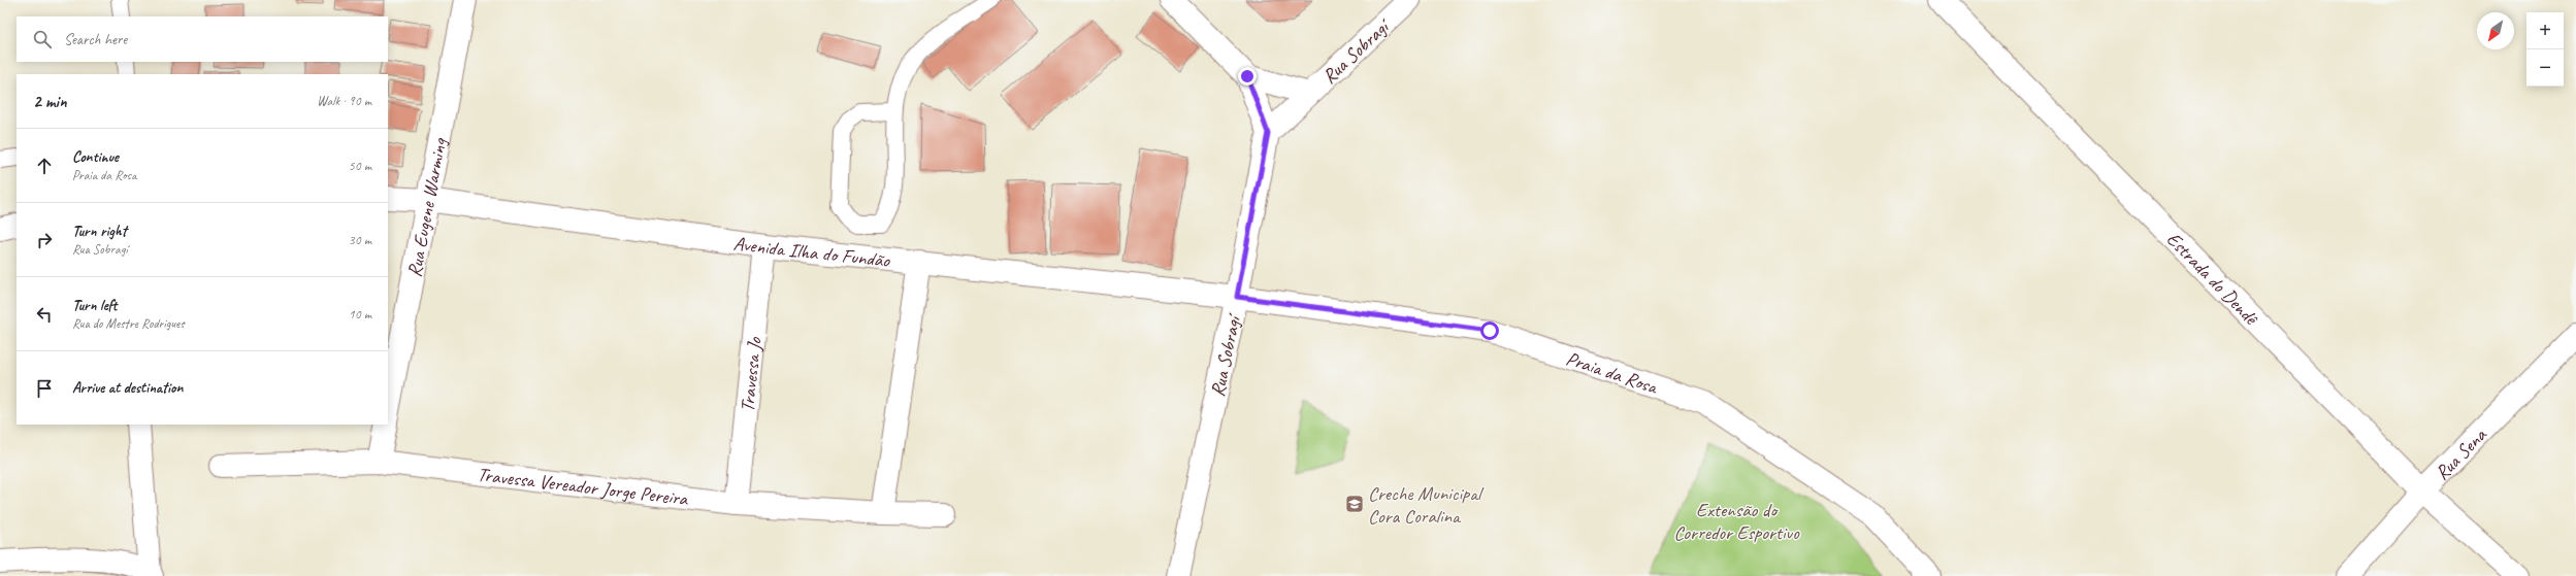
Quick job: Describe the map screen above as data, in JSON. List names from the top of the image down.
{
  "streets": {
    "street": [
      "Rua Sobragí",
      "Rua Eugene Warming",
      "Avenida Ilha do Fundão",
      "Estrada do Dendê",
      "Praia da Rosa",
      "Travessa Jo",
      "Rua Sena",
      "Travessa Vereador Jorge Pereira"
    ]
  },
  "crossings": [
    ["Rua Sobragí", "Avenida Ilha do Fundão"],
    ["Rua Sobragí", "Praia da Rosa"],
    ["Rua Eugene Warming", "Avenida Ilha do Fundão"],
    ["Avenida Ilha do Fundão", "Praia da Rosa"],
    ["Avenida Ilha do Fundão", "Travessa Jo"],
    ["Estrada do Dendê", "Rua Sena"],
    ["Travessa Jo", "Travessa Vereador Jorge Pereira"]
  ],
  "parks": ["Extensão do Corredor Esportivo"],
  "places": {
    "school or university": ["Creche Municipal Cora Coralina"]
  },
  "north": "bottom left",
  "page": {
    "map_buttons": ["+", "−"],
    "search": "Search here",
    "heading": ["2 min", "Walk · 90 m"],
    "list": [
      ["Continue", "Praia da Rosa", "50 m"],
      ["Turn right", "Rua Sobragí", "30 m"],
      ["Turn left", "Rua do Mestre Rodrigues", "10 m"],
      "Arrive at destination"
    ]
  }
}
